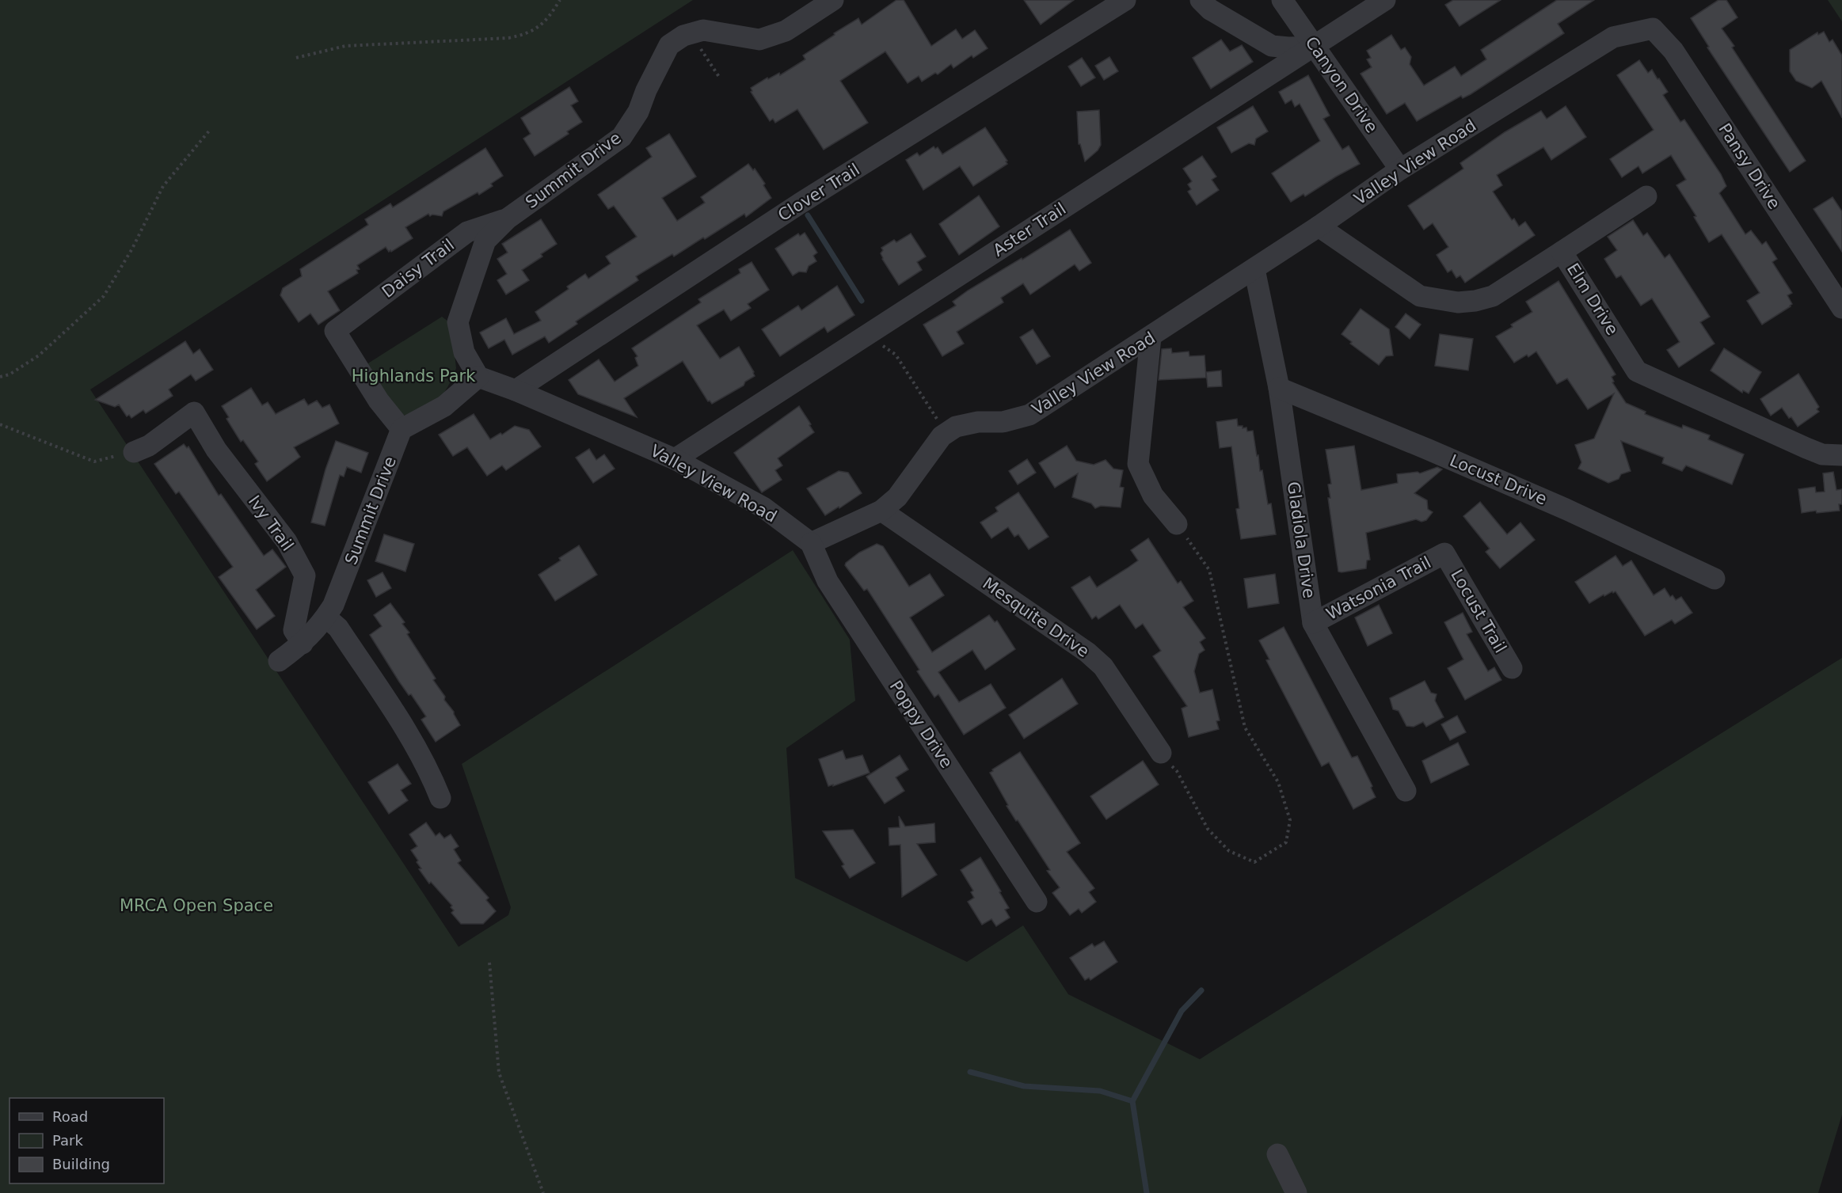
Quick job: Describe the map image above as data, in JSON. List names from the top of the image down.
{
  "streets": {
    "street": [
      "Canyon Drive",
      "Valley View Road",
      "Pansy Drive",
      "Summit Drive",
      "Clover Trail",
      "Aster Trail",
      "Daisy Trail",
      "Elm Drive",
      "Locust Drive",
      "Ivy Trail",
      "Gladiola Drive",
      "Watsonia Trail",
      "Locust Trail",
      "Mesquite Drive",
      "Poppy Drive"
    ]
  },
  "crossings": [
    ["Canyon Drive", "Valley View Road"],
    ["Canyon Drive", "Aster Trail"],
    ["Valley View Road", "Pansy Drive"],
    ["Valley View Road", "Summit Drive"],
    ["Valley View Road", "Clover Trail"],
    ["Valley View Road", "Aster Trail"],
    ["Valley View Road", "Elm Drive"],
    ["Valley View Road", "Gladiola Drive"],
    ["Valley View Road", "Mesquite Drive"],
    ["Valley View Road", "Poppy Drive"],
    ["Summit Drive", "Daisy Trail"],
    ["Summit Drive", "Ivy Trail"],
    ["Locust Drive", "Gladiola Drive"],
    ["Gladiola Drive", "Watsonia Trail"],
    ["Watsonia Trail", "Locust Trail"]
  ],
  "parks": ["Highlands Park", "MRCA Open Space"],
  "legend": ["Road", "Park", "Building"]
}
